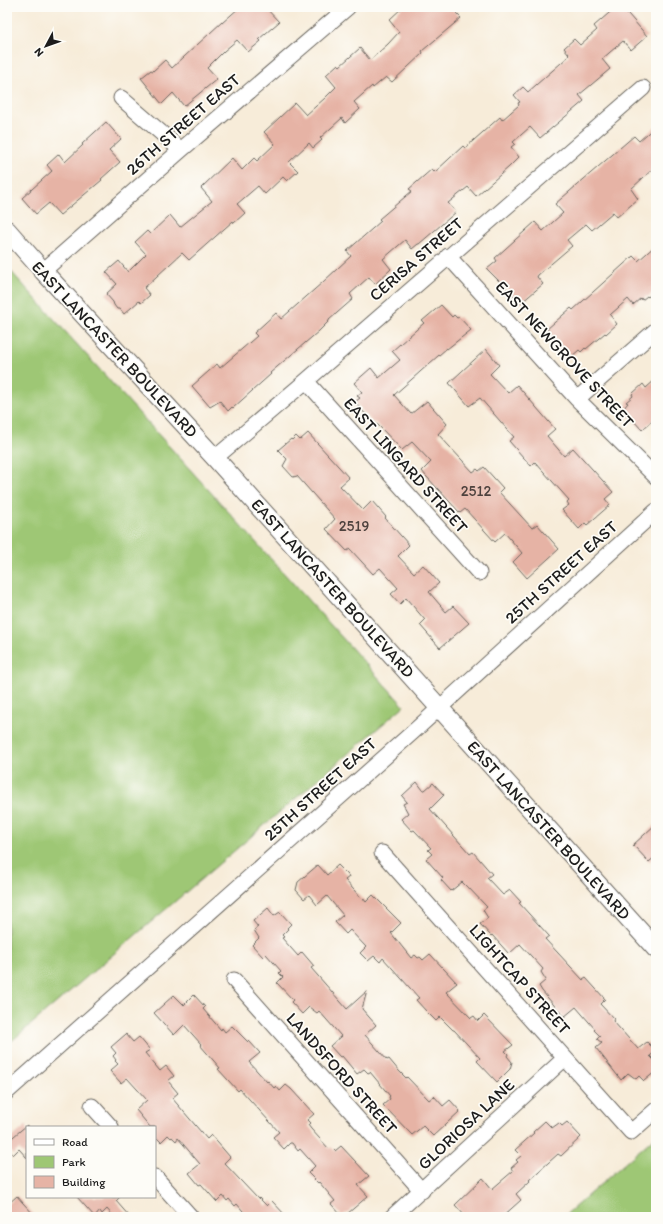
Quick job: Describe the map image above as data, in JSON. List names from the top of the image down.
{
  "streets": {
    "main road": ["EAST LANCASTER BOULEVARD"],
    "street": [
      "26TH STREET EAST",
      "CERISA STREET",
      "EAST NEWGROVE STREET",
      "EAST LINGARD STREET",
      "25TH STREET EAST",
      "LIGHTCAP STREET",
      "LANDSFORD STREET",
      "GLORIOSA LANE"
    ]
  },
  "crossings": [
    ["26TH STREET EAST", "EAST LANCASTER BOULEVARD"],
    ["CERISA STREET", "EAST LANCASTER BOULEVARD"],
    ["CERISA STREET", "EAST NEWGROVE STREET"],
    ["CERISA STREET", "EAST LINGARD STREET"],
    ["EAST LANCASTER BOULEVARD", "25TH STREET EAST"],
    ["LIGHTCAP STREET", "GLORIOSA LANE"],
    ["LANDSFORD STREET", "GLORIOSA LANE"]
  ],
  "house_numbers": ["2512", "2519"],
  "legend": ["Road", "Park", "Building"],
  "north": "bottom left"
}
